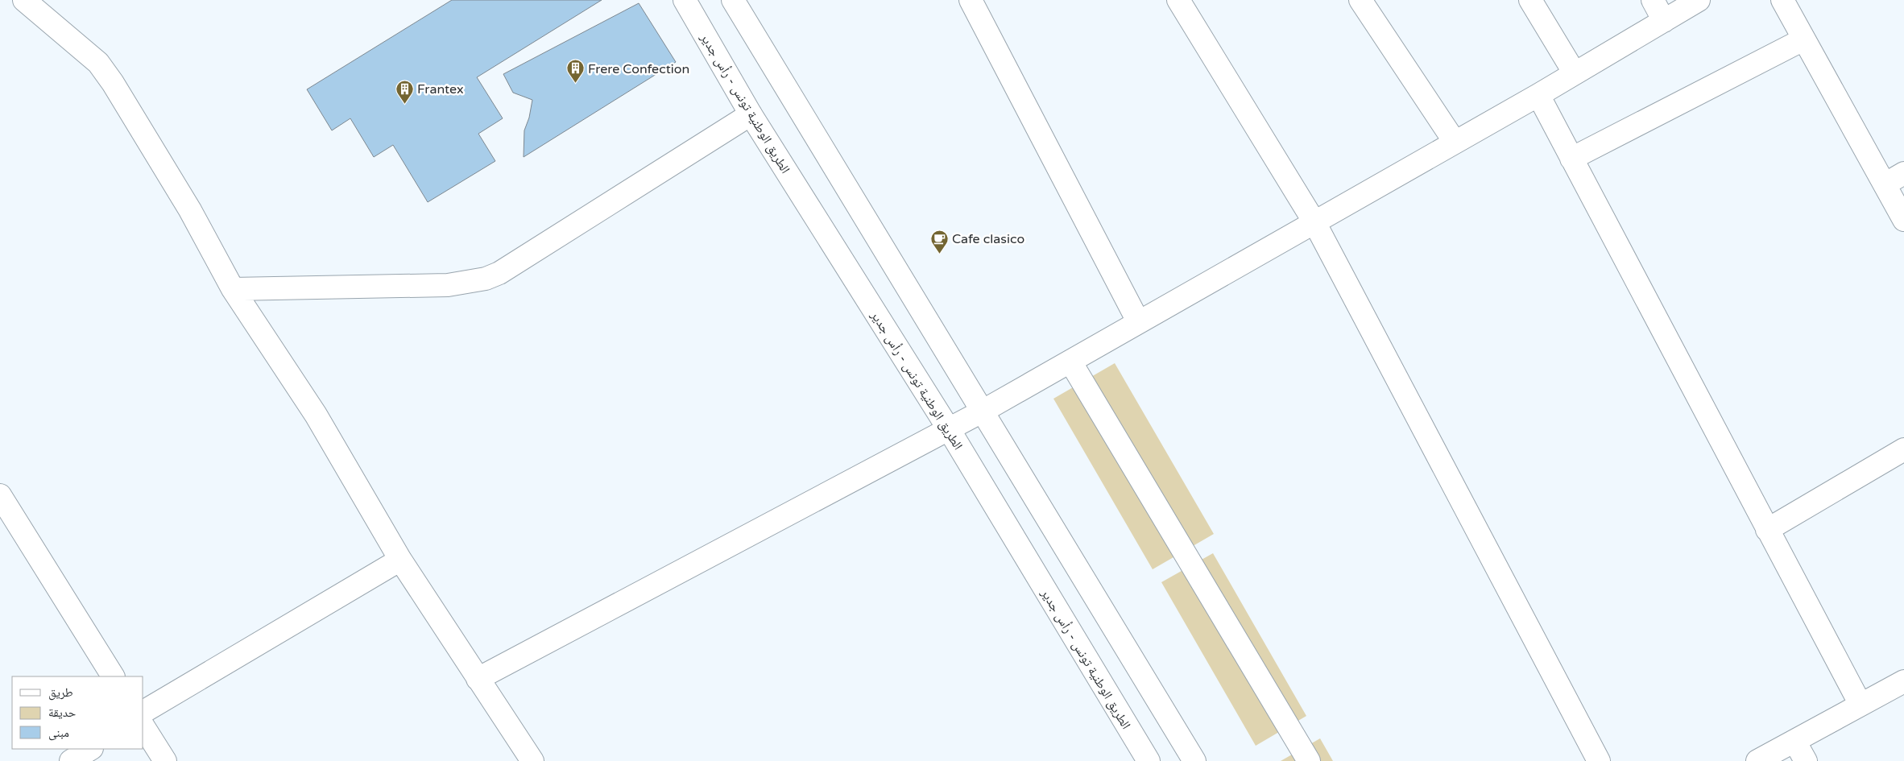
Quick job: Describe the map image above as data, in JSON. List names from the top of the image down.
{
  "streets": {
    "street": ["الطريق الوطنية تونس - رأس جدير"]
  },
  "places": {
    "building": ["Frere Confection", "Frantex"],
    "cafe": ["Cafe clasico"]
  },
  "legend": ["طريق", "حديقة", "مبنى"]
}
